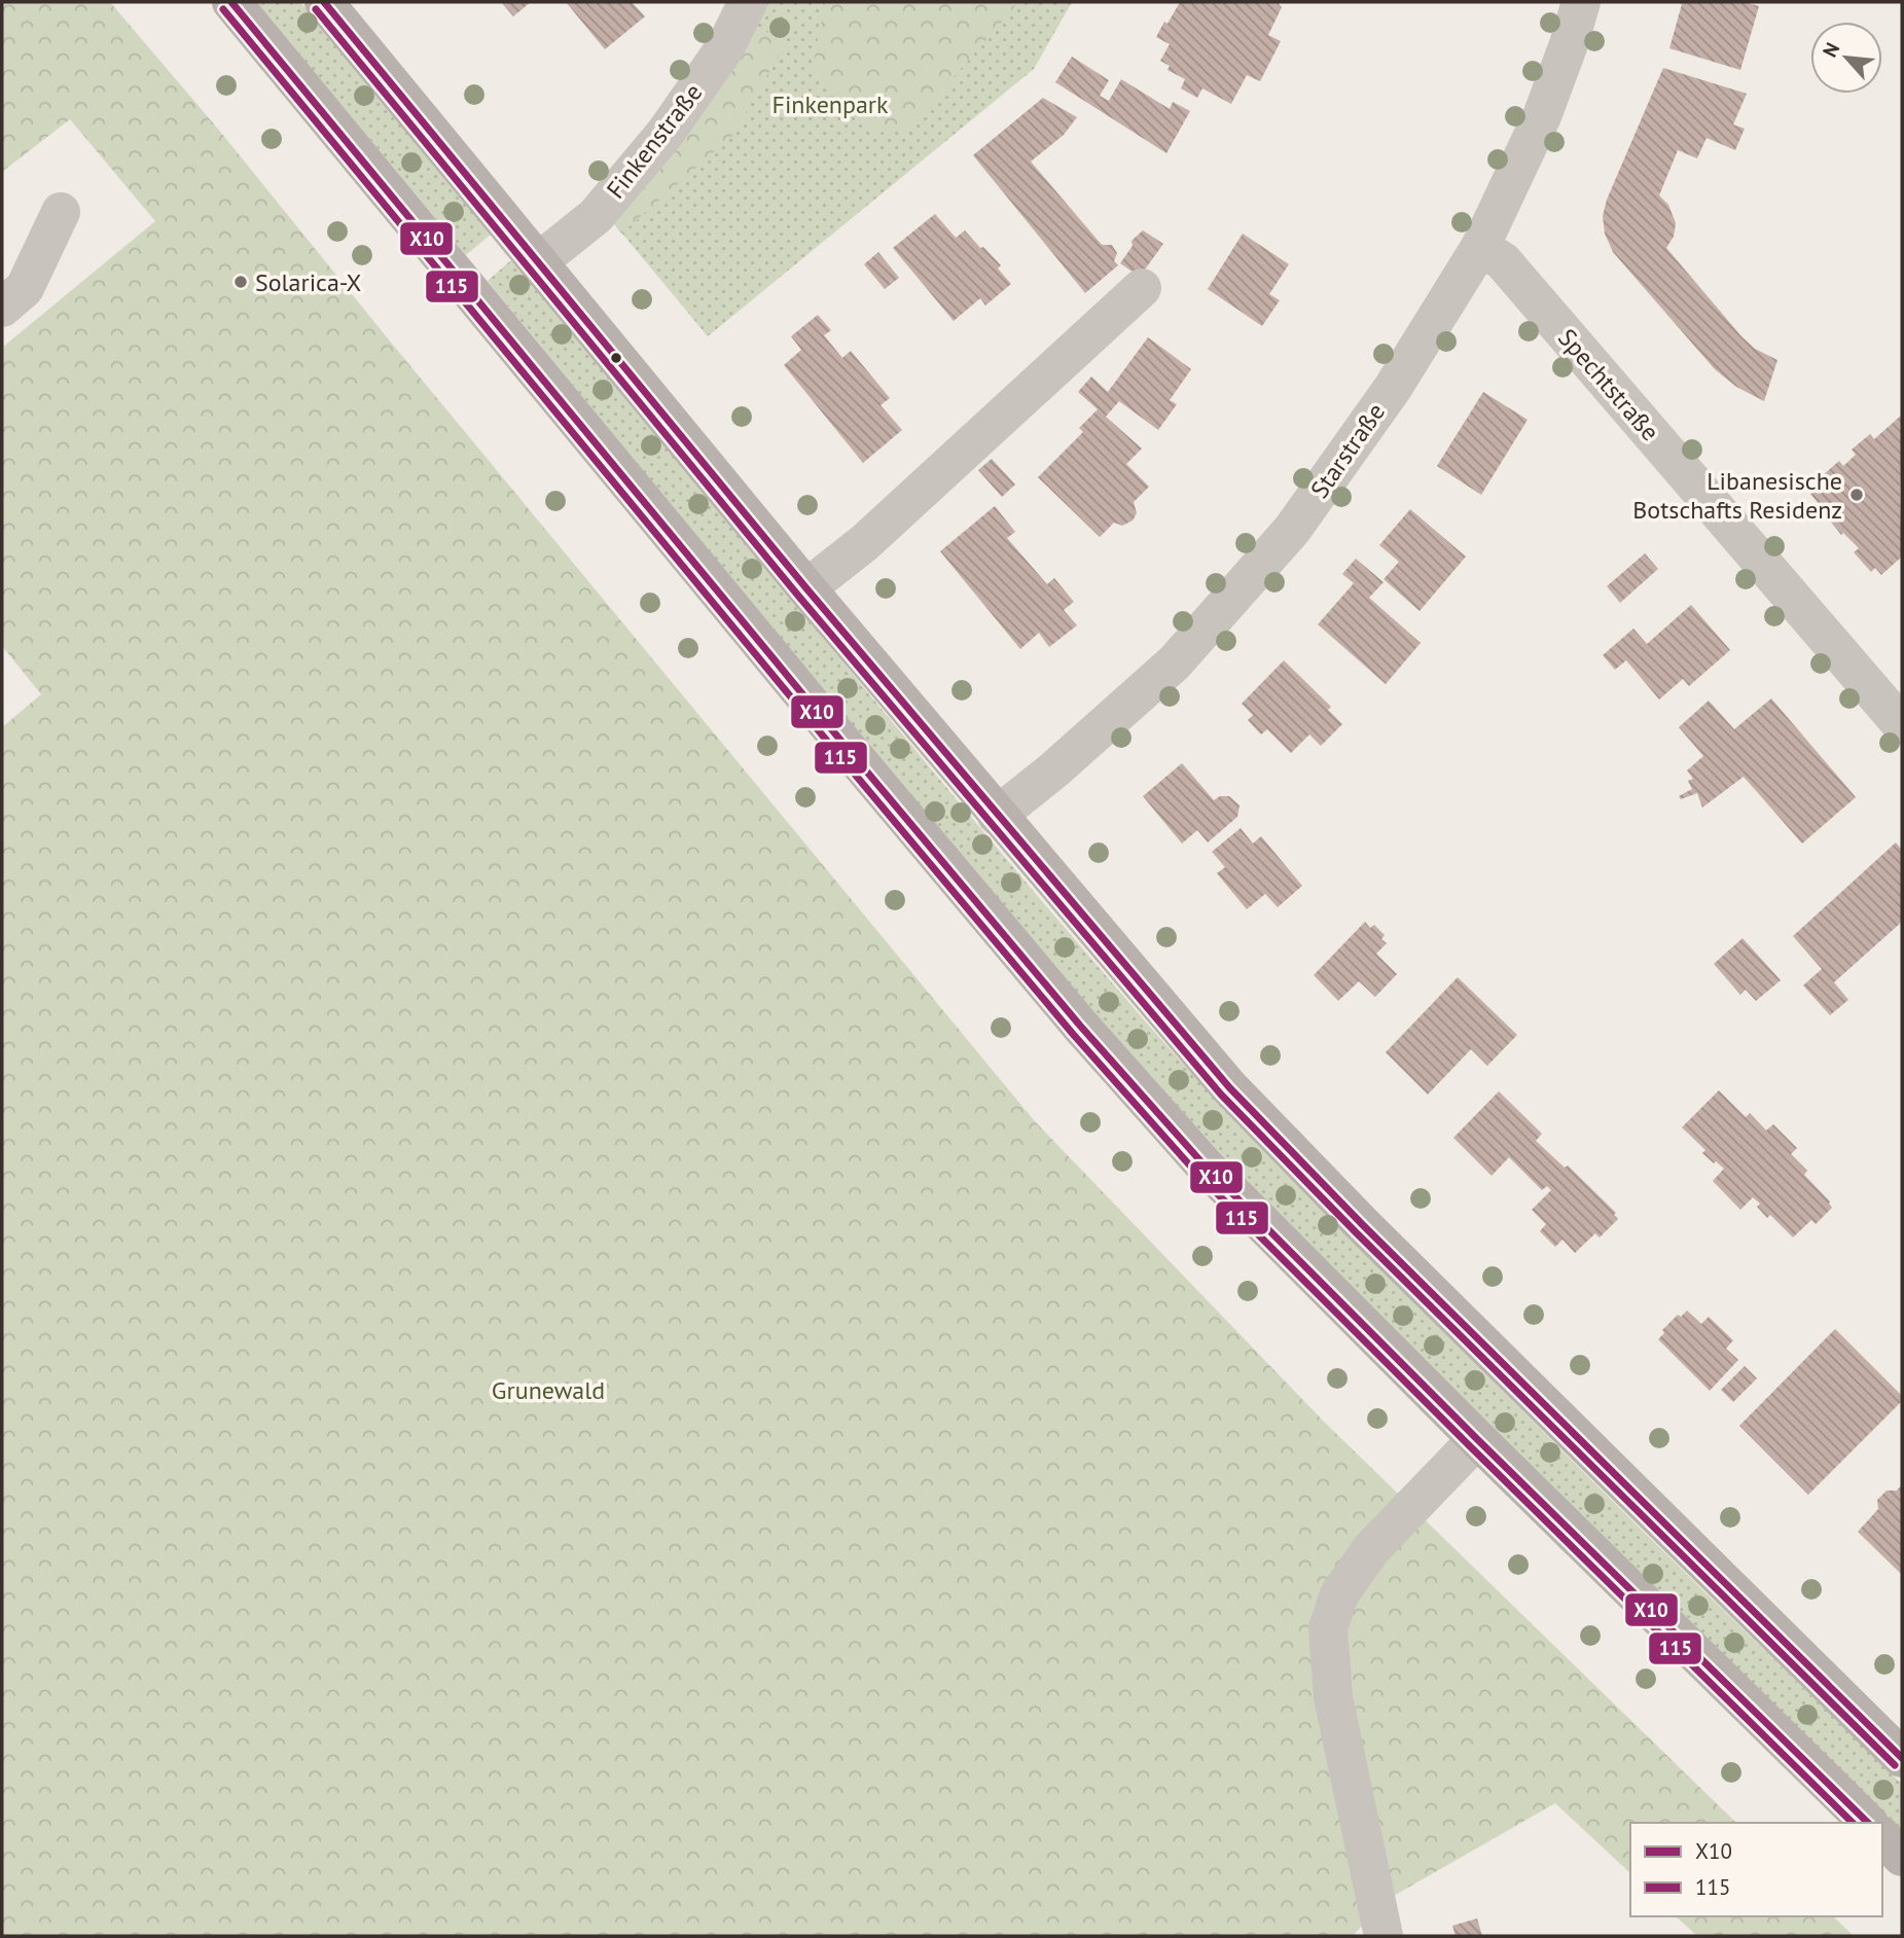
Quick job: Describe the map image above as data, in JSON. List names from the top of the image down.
{
  "streets": {
    "street": ["Finkenstraße", "Spechtstraße", "Starstraße"]
  },
  "crossings": [
    ["Spechtstraße", "Starstraße"]
  ],
  "parks": ["Finkenpark", "Grunewald"],
  "places": ["Solarica-X", "Libanesische Botschafts Residenz"],
  "lines": ["transit line X10", "transit line 115"],
  "legend": ["X10", "115"],
  "north": "top left"
}
